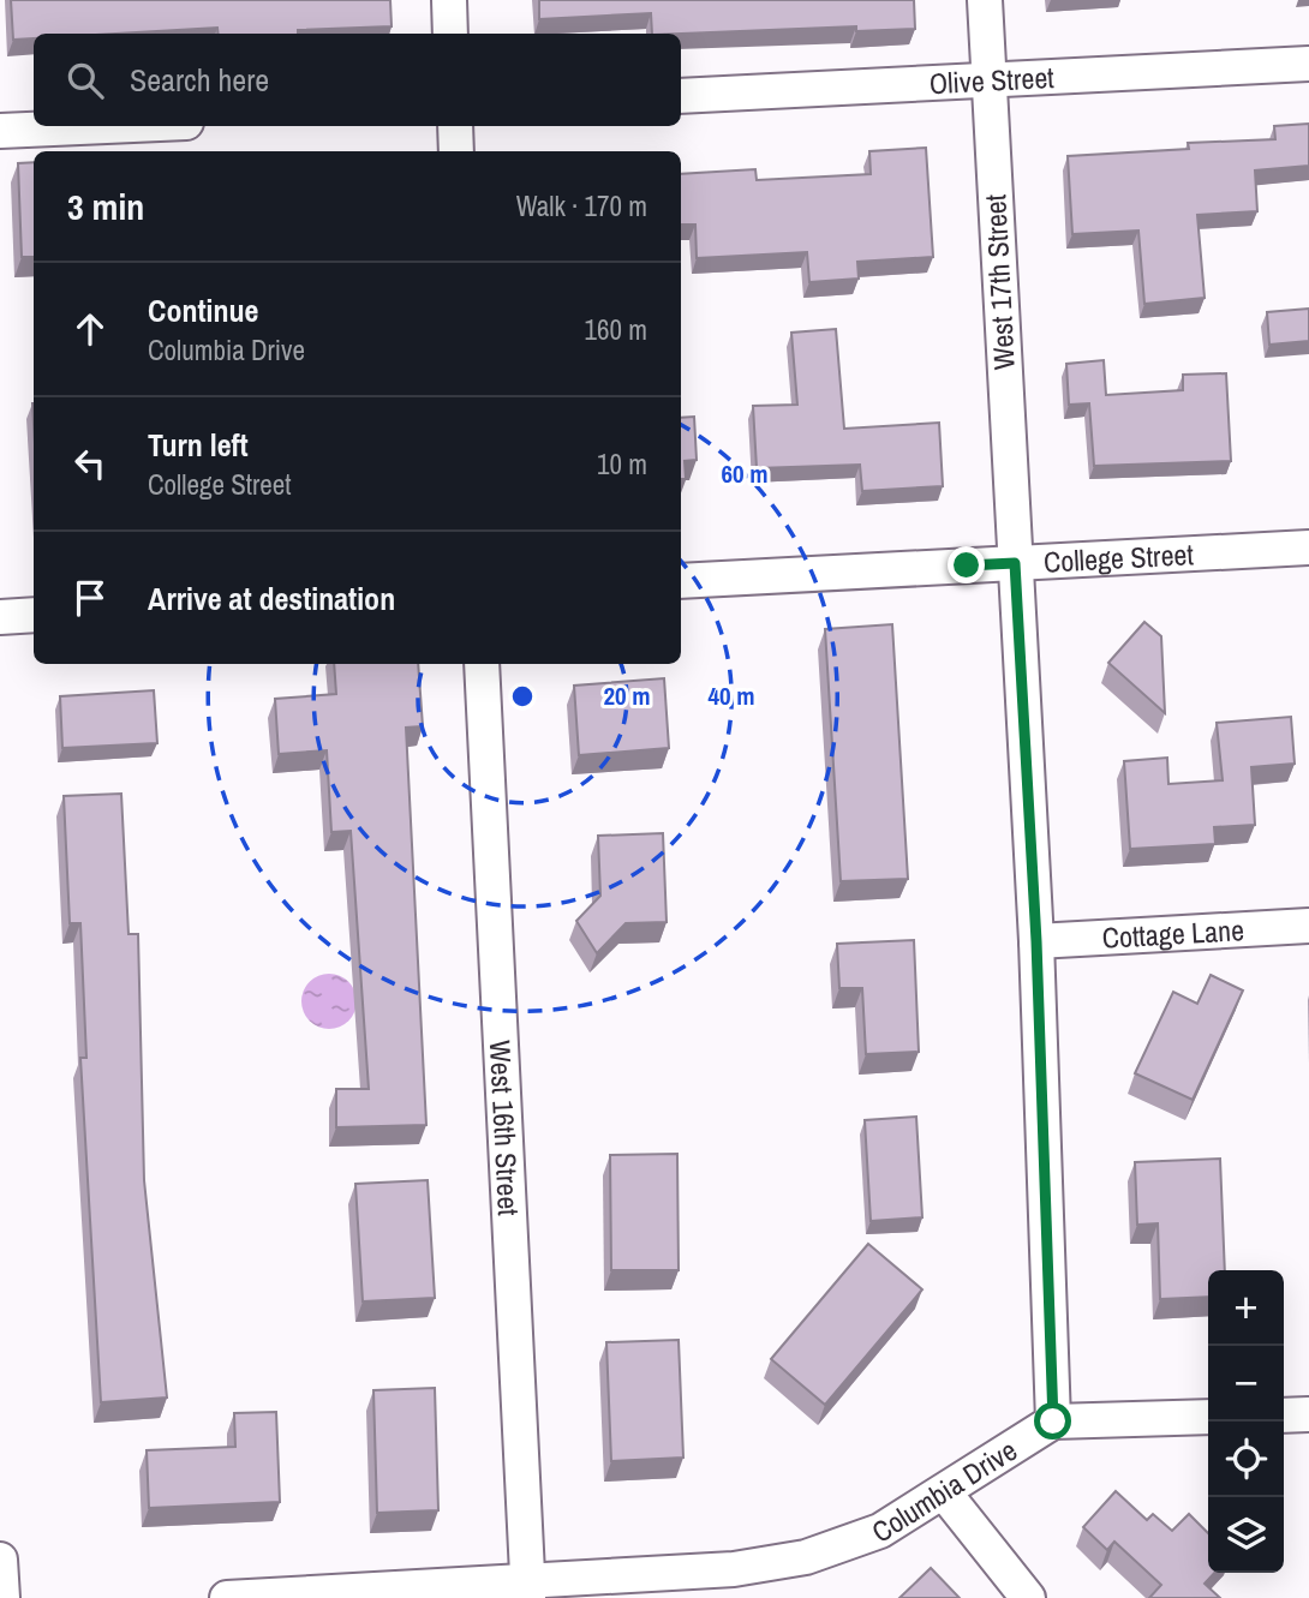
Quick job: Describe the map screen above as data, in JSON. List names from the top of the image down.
{
  "streets": {
    "street": [
      "Olive Street",
      "West 17th Street",
      "College Street",
      "Cottage Lane",
      "West 16th Street",
      "Columbia Drive"
    ]
  },
  "crossings": [
    ["Olive Street", "West 17th Street"],
    ["West 17th Street", "College Street"],
    ["West 16th Street", "Columbia Drive"]
  ],
  "page": {
    "search": "Search here",
    "heading": ["3 min", "Walk · 170 m"],
    "list": [
      ["Continue", "Columbia Drive", "160 m"],
      ["Turn left", "College Street", "10 m"],
      "Arrive at destination"
    ],
    "map_buttons": ["+", "−"]
  },
  "rings": ["60 m", "20 m", "40 m"]
}
